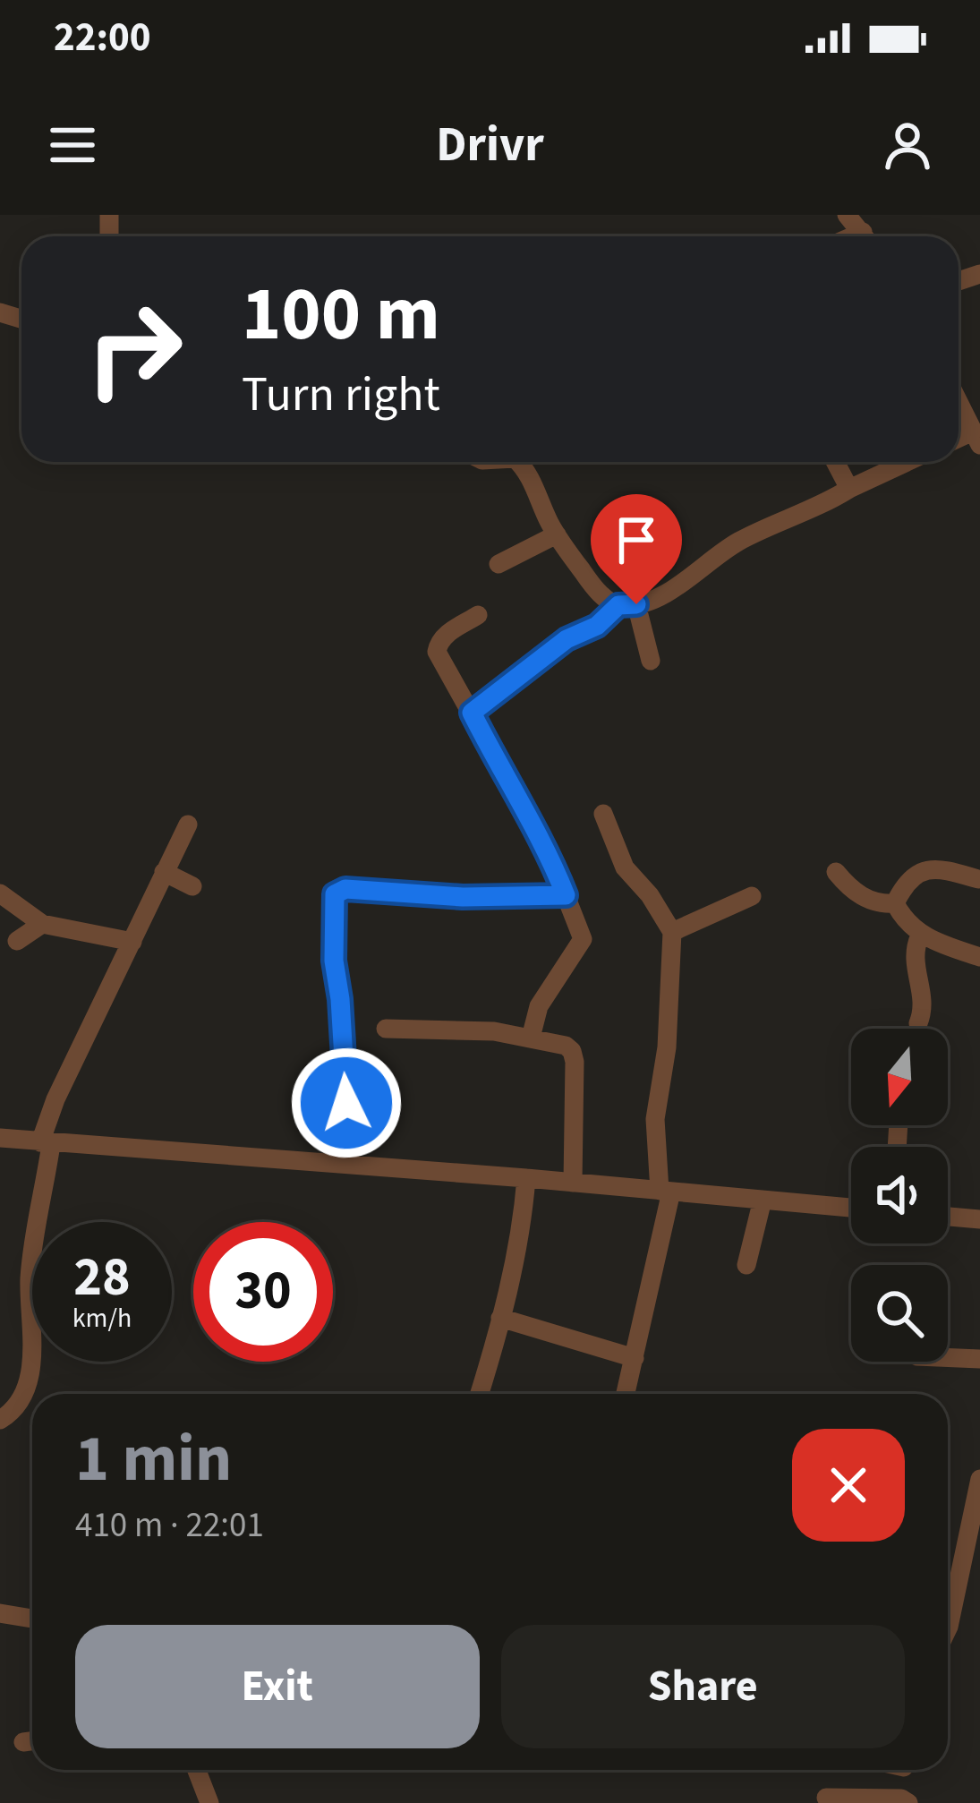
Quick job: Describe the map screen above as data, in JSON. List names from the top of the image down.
{
  "north": "bottom",
  "page": {
    "status": "22:00",
    "header": "Drivr",
    "turn": ["100 m", "Turn right"],
    "speed": "28 km/h",
    "limit": "30",
    "heading": ["1 min", "410 m · 22:01"],
    "buttons": ["Exit", "Share"]
  }
}
